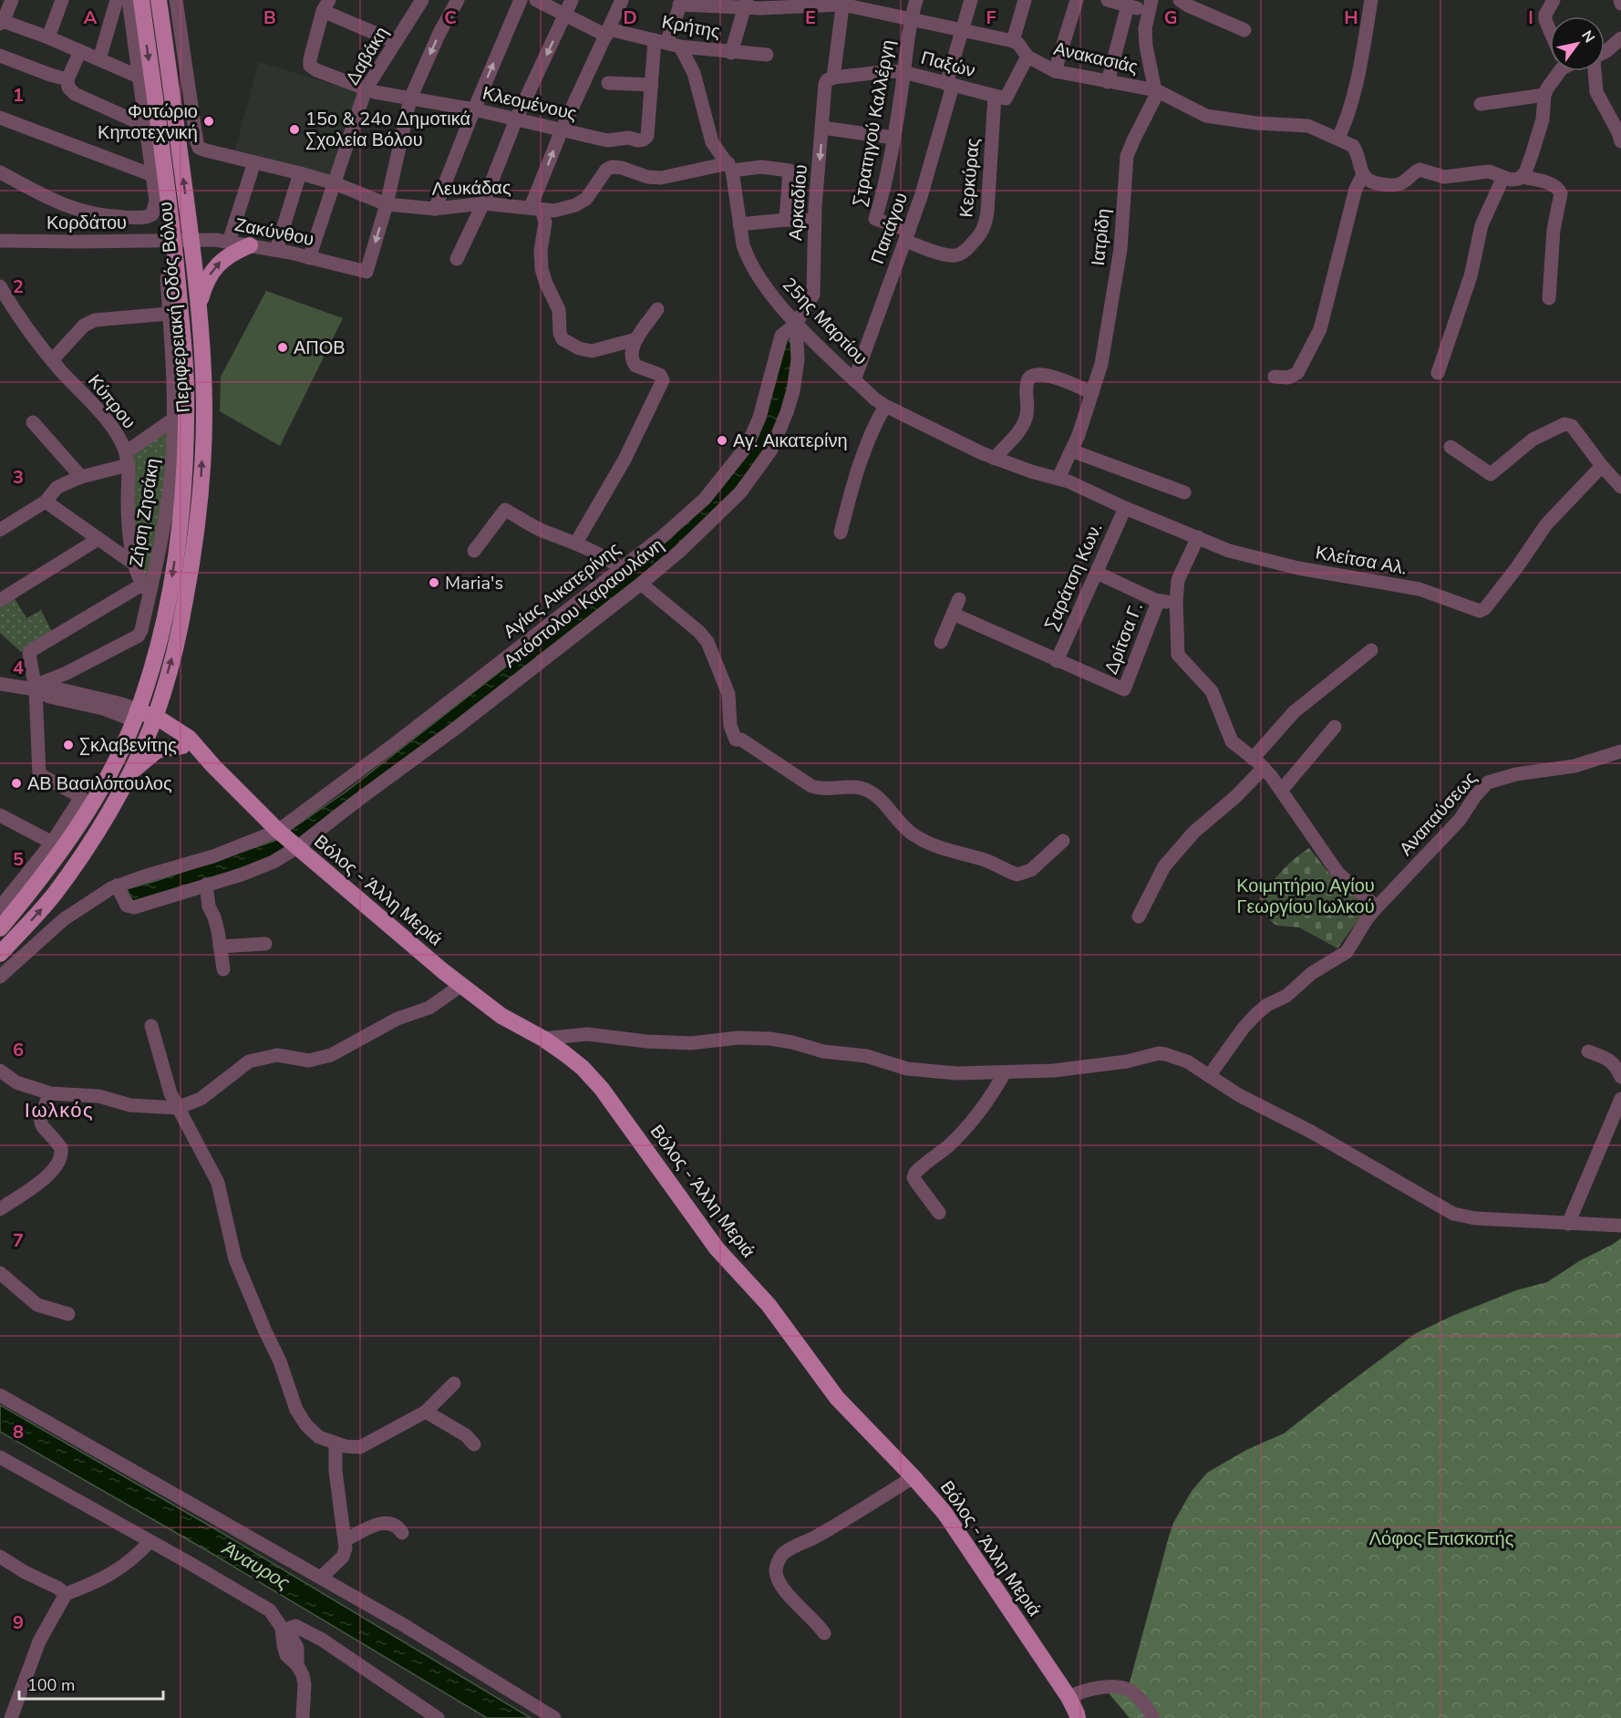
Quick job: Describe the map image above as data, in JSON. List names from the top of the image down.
{
  "streets": {
    "main road": ["Περιφερειακή Οδός Βόλου", "Βόλος - Άλλη Μεριά"],
    "street": [
      "Κρήτης",
      "Δαβάκη",
      "Ανακασιάς",
      "Παξών",
      "Κλεομένους",
      "Στρατηγού Καλλέργη",
      "Κερκύρας",
      "Λευκάδας",
      "Αρκαδίου",
      "Κορδάτου",
      "Παπάγου",
      "Ζακύνθου",
      "Ιατρίδη",
      "25ης Μαρτίου",
      "Κύπρου",
      "Ζήση Ζησάκη",
      "Κλείτσα Αλ.",
      "Σαράτση Κων.",
      "Αγίας Αικατερίνης",
      "Απόστολου Καραουλάνη",
      "Δρίτσα Γ.",
      "Αναπαύσεως"
    ]
  },
  "crossings": [
    ["Κρήτης", "Κλεομένους"],
    ["Κρήτης", "25ης Μαρτίου"],
    ["Δαβάκη", "Κλεομένους"],
    ["Δαβάκη", "Λευκάδας"],
    ["Δαβάκη", "Ζακύνθου"],
    ["Ανακασιάς", "Ιατρίδη"],
    ["Παξών", "Στρατηγού Καλλέργη"],
    ["Παξών", "Κερκύρας"],
    ["Παξών", "Αρκαδίου"],
    ["Παξών", "Παπάγου"],
    ["Στρατηγού Καλλέργη", "Κερκύρας"],
    ["Στρατηγού Καλλέργη", "Παπάγου"],
    ["Κερκύρας", "Παπάγου"],
    ["Λευκάδας", "Ζακύνθου"],
    ["Λευκάδας", "25ης Μαρτίου"],
    ["Αρκαδίου", "25ης Μαρτίου"],
    ["Αρκαδίου", "Αγίας Αικατερίνης"],
    ["Αρκαδίου", "Απόστολου Καραουλάνη"],
    ["Κορδάτου", "Ζακύνθου"],
    ["Κορδάτου", "Περιφερειακή Οδός Βόλου"],
    ["Παπάγου", "25ης Μαρτίου"],
    ["Ζακύνθου", "Περιφερειακή Οδός Βόλου"],
    ["Ιατρίδη", "25ης Μαρτίου"],
    ["Ιατρίδη", "Κλείτσα Αλ."],
    ["Περιφερειακή Οδός Βόλου", "Βόλος - Άλλη Μεριά"],
    ["25ης Μαρτίου", "Κλείτσα Αλ."],
    ["25ης Μαρτίου", "Αγίας Αικατερίνης"],
    ["25ης Μαρτίου", "Απόστολου Καραουλάνη"],
    ["Κύπρου", "Ζήση Ζησάκη"],
    ["Κλείτσα Αλ.", "Σαράτση Κων."],
    ["Σαράτση Κων.", "Δρίτσα Γ."],
    ["Αγίας Αικατερίνης", "Απόστολου Καραουλάνη"],
    ["Αγίας Αικατερίνης", "Βόλος - Άλλη Μεριά"],
    ["Απόστολου Καραουλάνη", "Βόλος - Άλλη Μεριά"]
  ],
  "districts": ["Ιωλκός"],
  "water": ["Άναυρος"],
  "parks": ["Κοιμητήριο Αγίου Γεωργίου Ιωλκού", "Λόφος Επισκοπής"],
  "places": [
    "Φυτώριο Κηποτεχνική",
    "15ο & 24ο Δημοτικά Σχολεία Βόλου",
    "ΑΠΟΒ",
    "Αγ. Αικατερίνη",
    "Maria's",
    "Σκλαβενίτης",
    "ΑΒ Βασιλόπουλος"
  ],
  "scale_bar": "100 m",
  "north": "top right",
  "grid": {
    "columns": [
      "A",
      "B",
      "C",
      "D",
      "E",
      "F",
      "G",
      "H",
      "I"
    ],
    "rows": [
      "1",
      "2",
      "3",
      "4",
      "5",
      "6",
      "7",
      "8",
      "9"
    ]
  }
}
